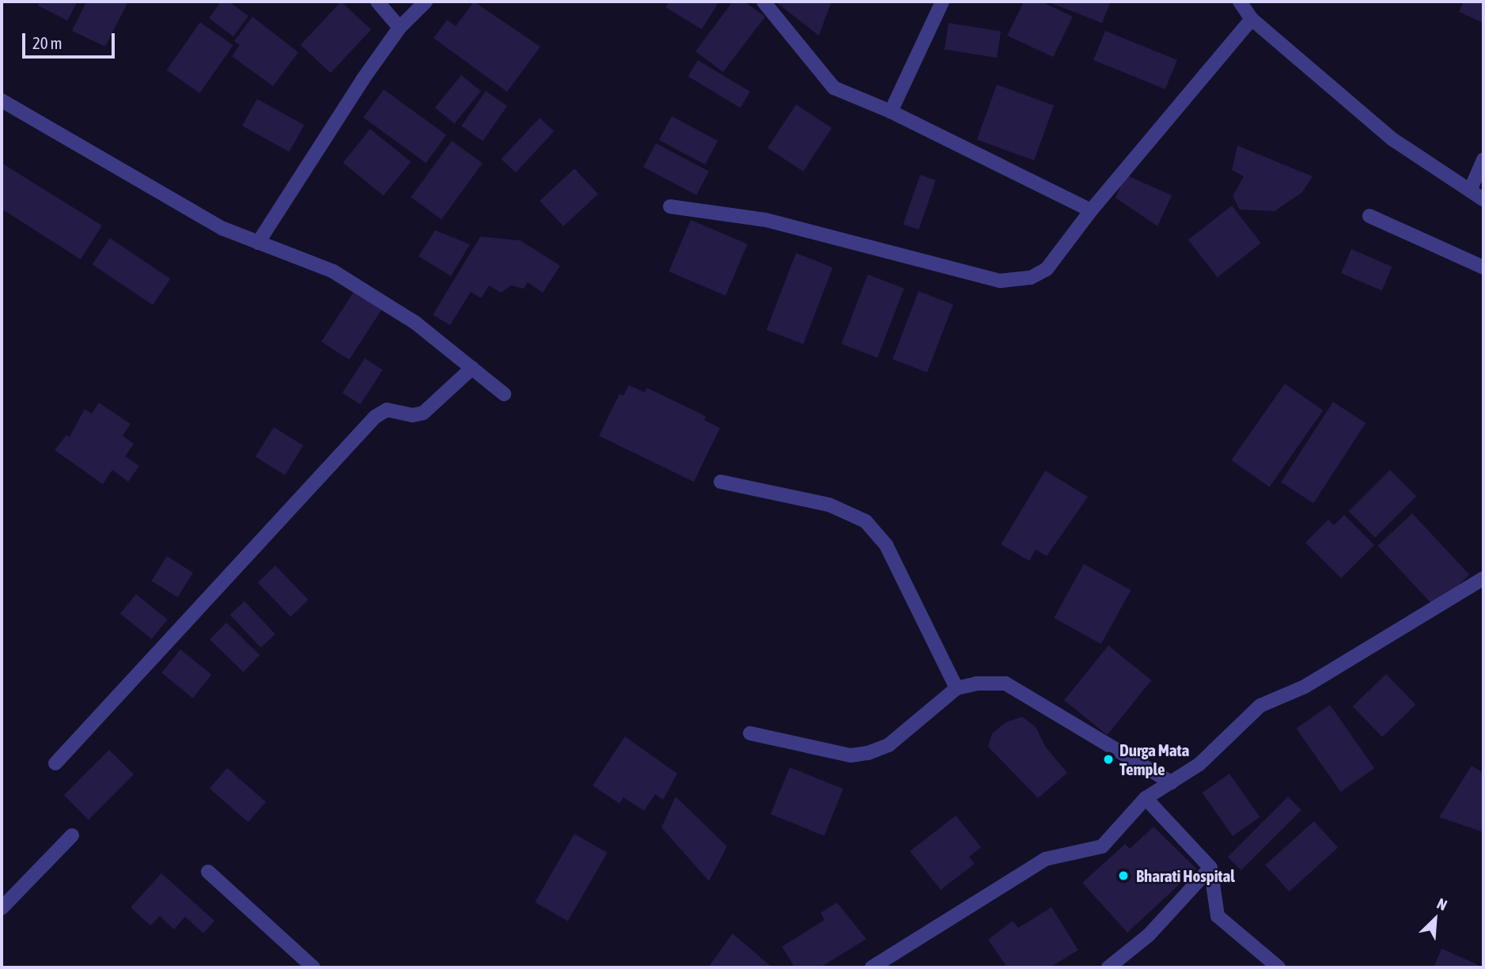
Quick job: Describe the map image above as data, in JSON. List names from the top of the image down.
{
  "places": ["Durga Mata Temple", "Bharati Hospital"],
  "scale_bar": "20 m",
  "north": "top right"
}
